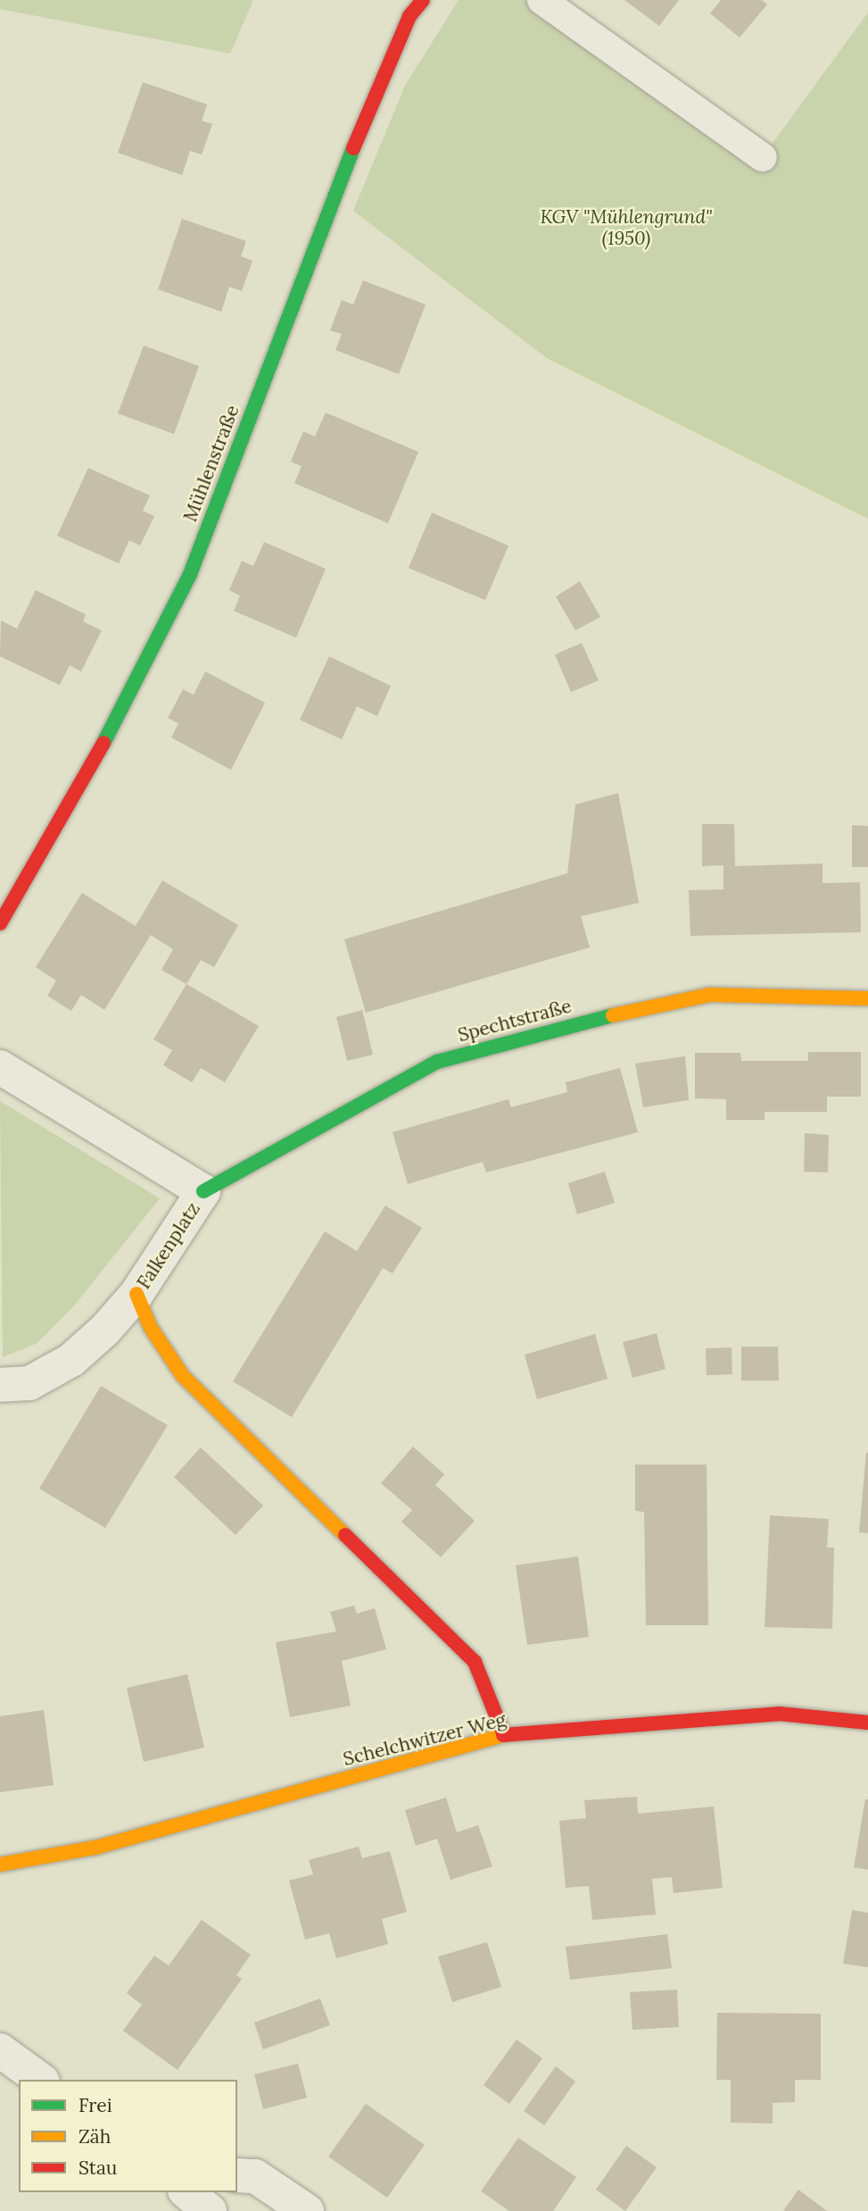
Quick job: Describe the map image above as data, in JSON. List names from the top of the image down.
{
  "streets": {
    "street": [
      "Mühlenstraße",
      "Spechtstraße",
      "Falkenplatz",
      "Schelchwitzer Weg"
    ]
  },
  "crossings": [
    ["Spechtstraße", "Falkenplatz"]
  ],
  "parks": ["KGV \"Mühlengrund\" (1950)"],
  "legend": ["Frei", "Zäh", "Stau"]
}
